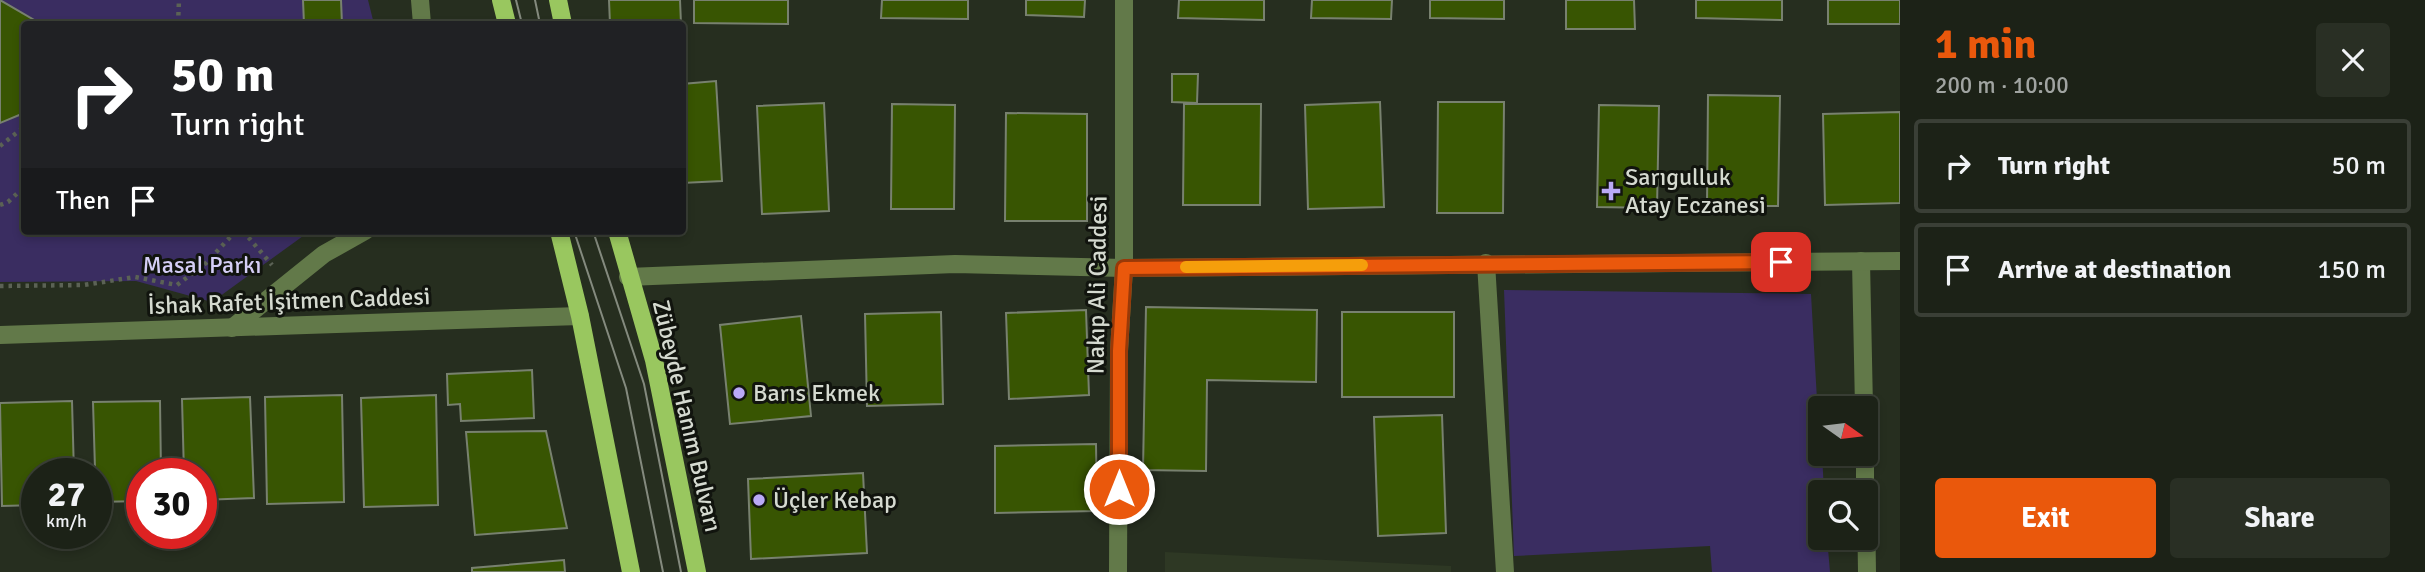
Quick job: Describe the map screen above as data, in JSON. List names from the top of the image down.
{
  "streets": {
    "main road": ["Zübeyde Hanım Bulvarı"],
    "street": ["Nakıp Ali Caddesi", "İshak Rafet İşitmen Caddesi"]
  },
  "parks": ["Masal Parkı"],
  "places": {
    "health": ["Sarıgulluk Atay Eczanesi"],
    "other": ["Barıs Ekmek", "Üçler Kebap"]
  },
  "north": "right",
  "page": {
    "heading": ["1 min", "200 m · 10:00"],
    "turn": ["50 m", "Turn right"],
    "list": [
      {
        "name": "Turn right",
        "value": "50 m"
      },
      {
        "name": "Arrive at destination",
        "value": "150 m"
      }
    ],
    "then": "Then",
    "speed": "27 km/h",
    "limit": "30",
    "buttons": ["Exit", "Share"]
  }
}
